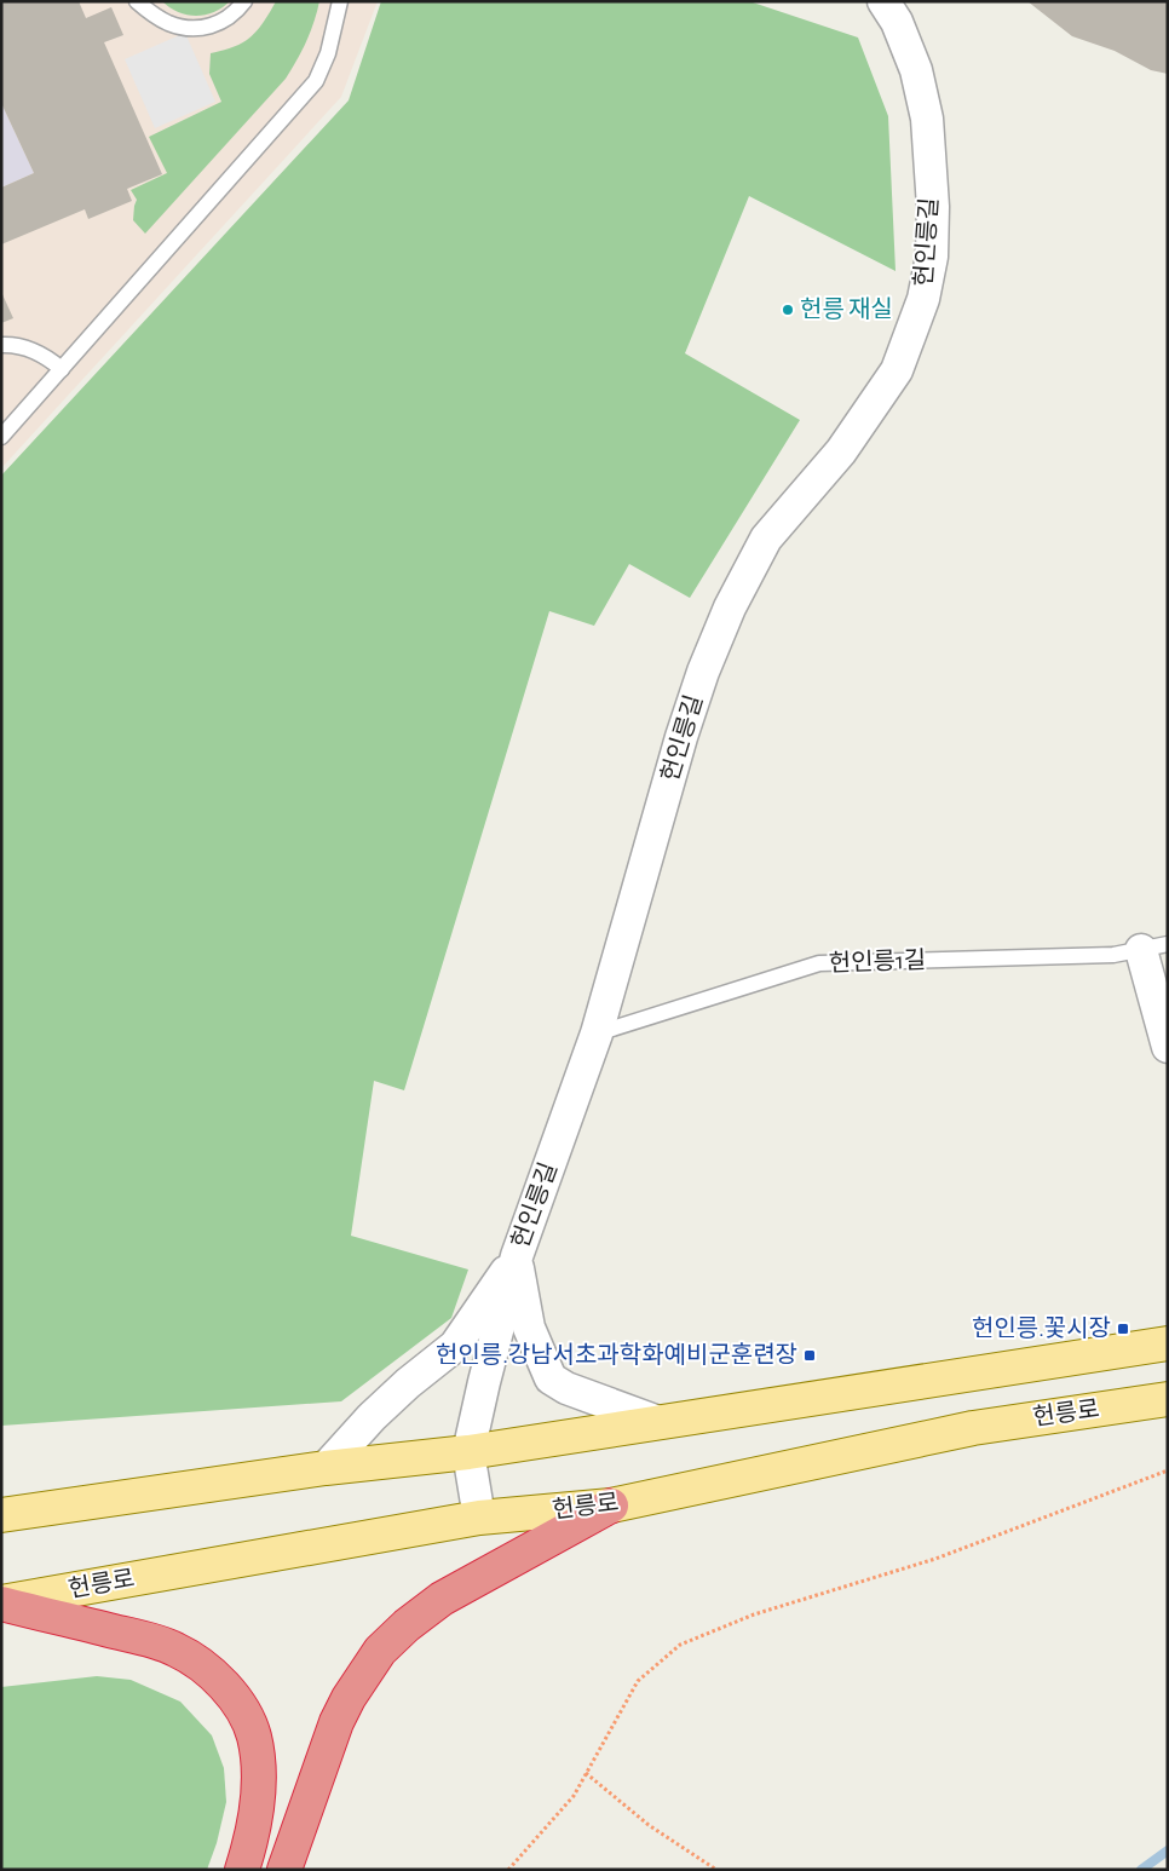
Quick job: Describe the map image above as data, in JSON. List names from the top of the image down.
{
  "streets": {
    "main road": ["헌릉로"],
    "street": ["헌인릉길"],
    "lane": ["헌인릉1길"]
  },
  "crossings": [
    ["헌인릉길", "헌인릉1길"],
    ["헌인릉길", "헌릉로"]
  ],
  "places": {
    "other": ["헌릉 재실"],
    "transit": ["헌인릉.꽃시장", "헌인릉.강남서초과학화예비군훈련장"]
  }
}
